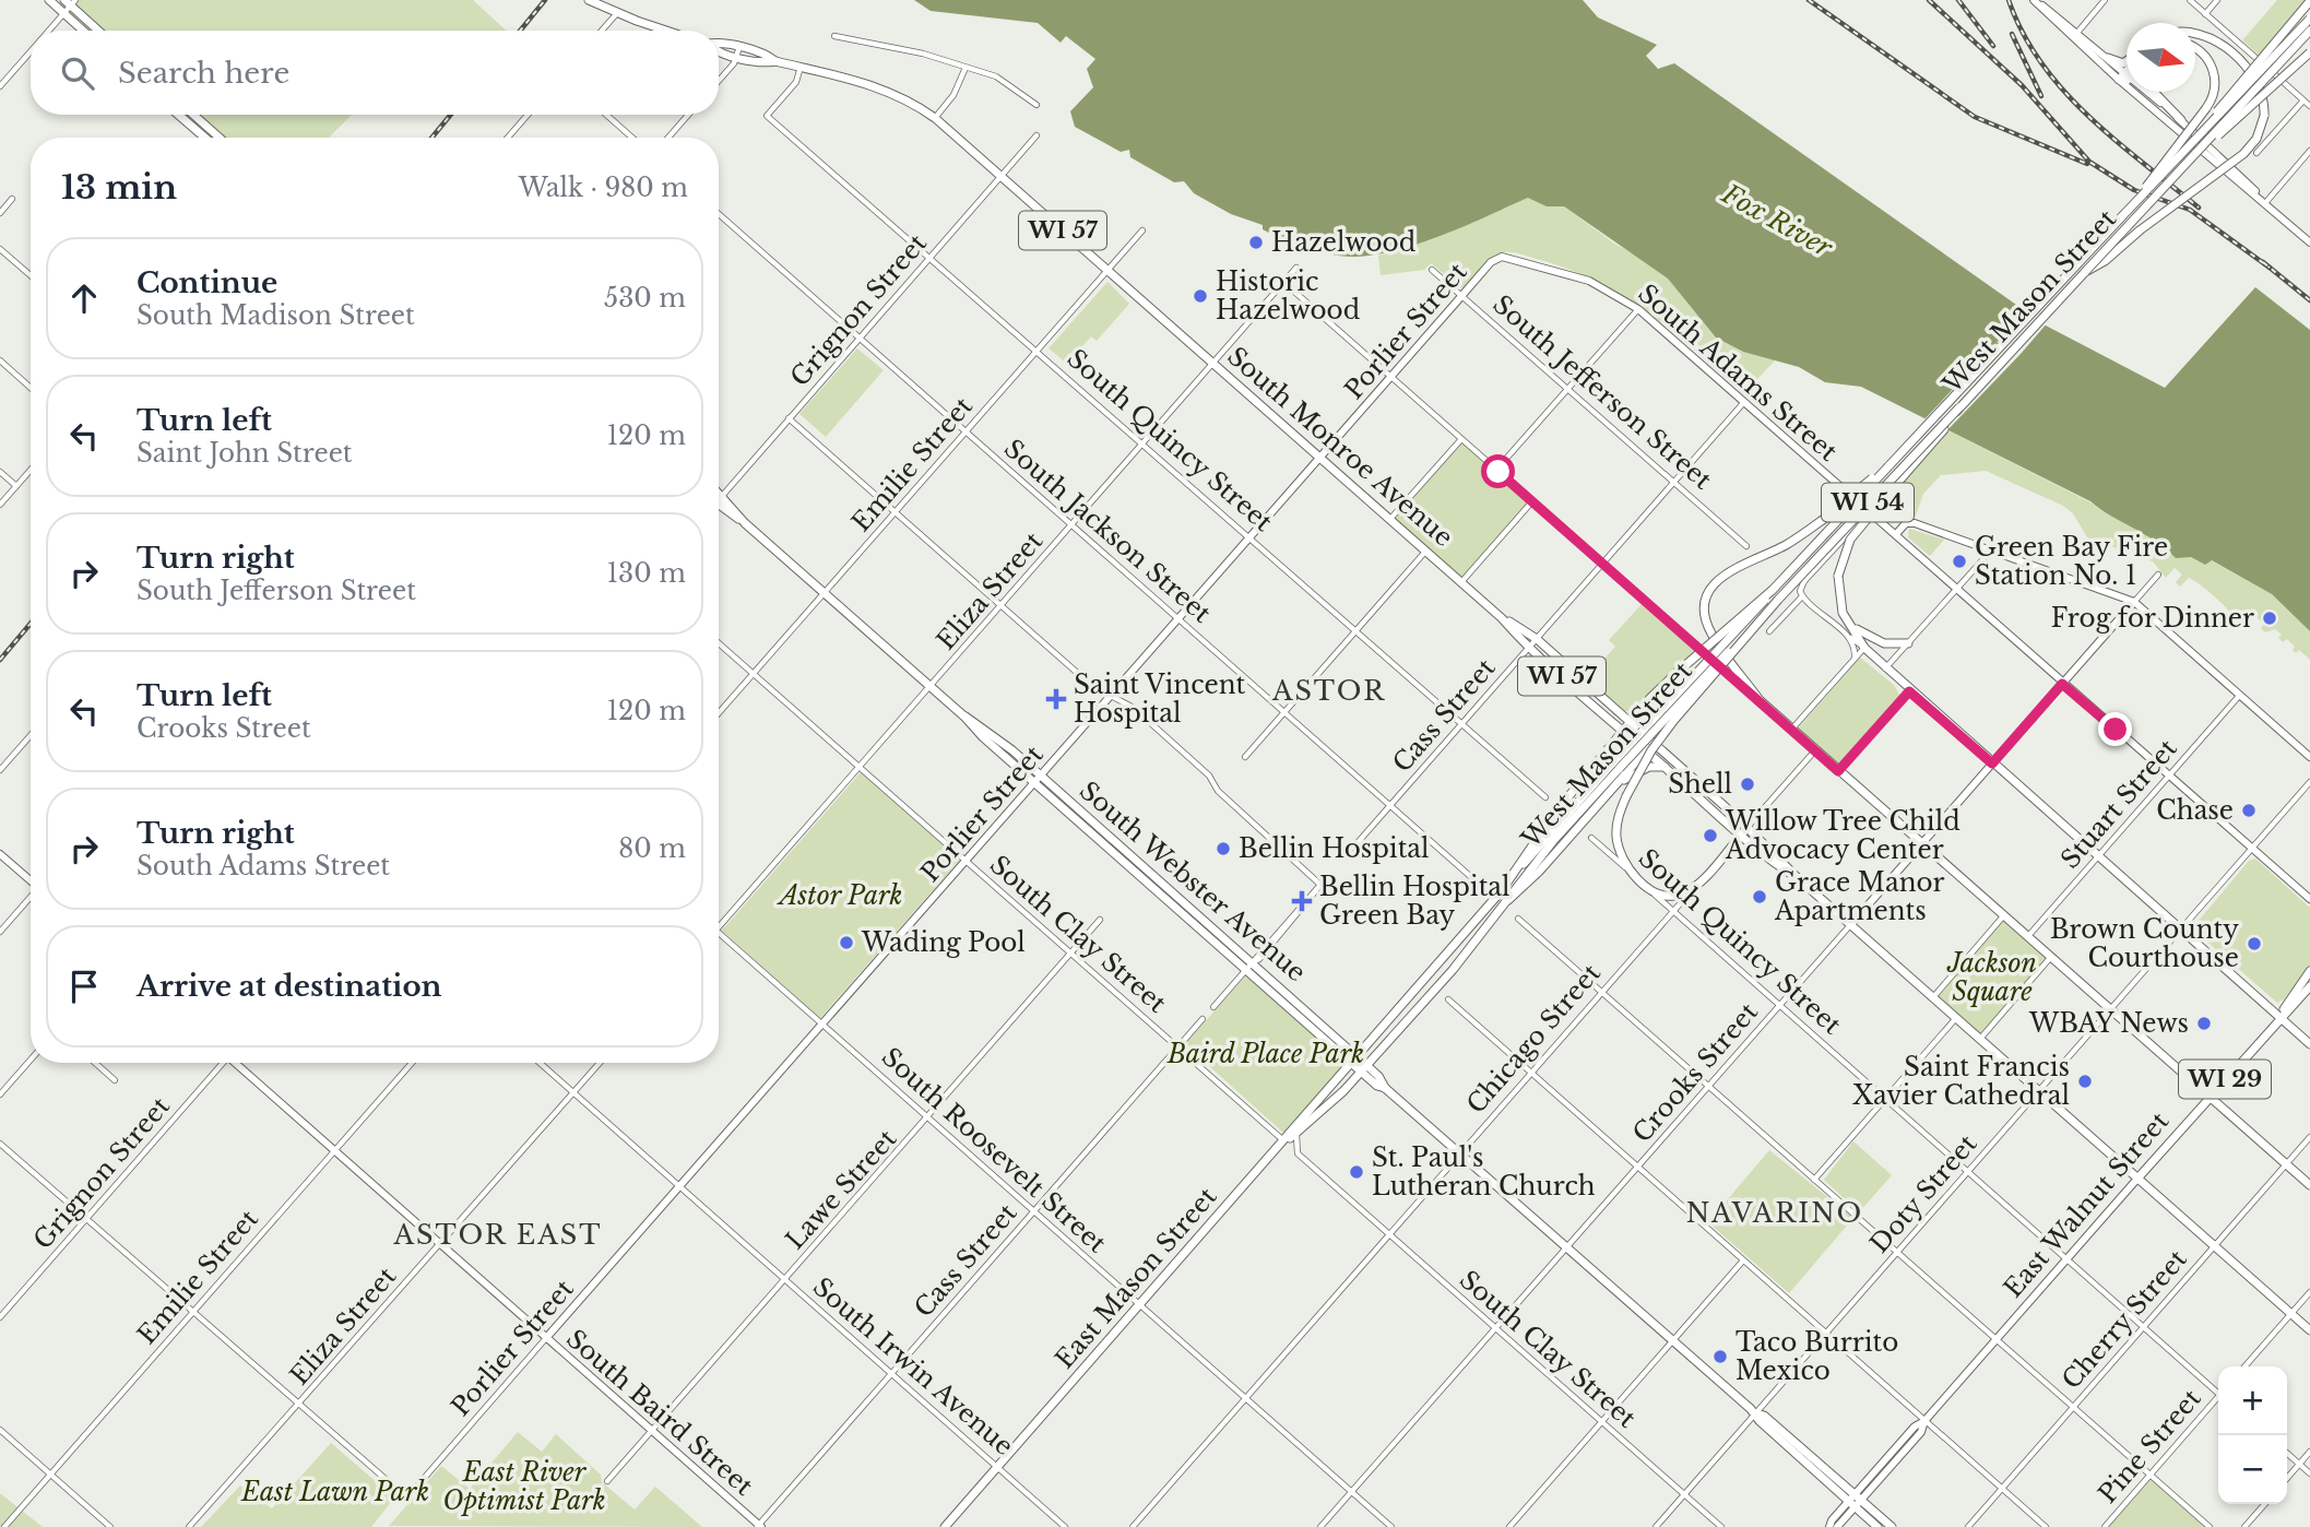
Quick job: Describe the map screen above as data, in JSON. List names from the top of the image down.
{
  "streets": {
    "main road": [
      "WI 57",
      "West Mason Street",
      "South Quincy Street",
      "South Monroe Avenue",
      "WI 54",
      "South Webster Avenue",
      "Chicago Street",
      "WI 29",
      "East Walnut Street",
      "East Mason Street"
    ],
    "street": [
      "Grignon Street",
      "Porlier Street",
      "South Adams Street",
      "South Jefferson Street",
      "Emilie Street",
      "South Jackson Street",
      "Eliza Street",
      "Cass Street",
      "Stuart Street",
      "South Clay Street",
      "Crooks Street",
      "South Roosevelt Street",
      "Lawe Street",
      "Doty Street",
      "Cherry Street",
      "South Irwin Avenue",
      "South Baird Street",
      "Pine Street"
    ]
  },
  "crossings": [
    ["West Mason Street", "WI 54"],
    ["West Mason Street", "South Webster Avenue"],
    ["West Mason Street", "South Clay Street"],
    ["West Mason Street", "East Mason Street"],
    ["Grignon Street", "South Quincy Street"],
    ["Grignon Street", "South Monroe Avenue"],
    ["Grignon Street", "South Jackson Street"],
    ["Grignon Street", "South Webster Avenue"],
    ["Porlier Street", "South Adams Street"],
    ["Porlier Street", "South Jefferson Street"],
    ["Porlier Street", "South Quincy Street"],
    ["Porlier Street", "South Monroe Avenue"],
    ["Porlier Street", "South Jackson Street"],
    ["Porlier Street", "Eliza Street"],
    ["Porlier Street", "South Webster Avenue"],
    ["Porlier Street", "South Clay Street"],
    ["Porlier Street", "South Roosevelt Street"],
    ["Porlier Street", "South Irwin Avenue"],
    ["Porlier Street", "South Baird Street"],
    ["South Adams Street", "Cass Street"],
    ["South Adams Street", "Stuart Street"],
    ["South Adams Street", "Crooks Street"],
    ["South Adams Street", "Doty Street"],
    ["South Jefferson Street", "Cass Street"],
    ["South Quincy Street", "South Monroe Avenue"],
    ["South Quincy Street", "Emilie Street"],
    ["South Quincy Street", "WI 54"],
    ["South Quincy Street", "Eliza Street"],
    ["South Quincy Street", "Cass Street"],
    ["South Quincy Street", "Chicago Street"],
    ["South Quincy Street", "Crooks Street"],
    ["South Quincy Street", "Doty Street"],
    ["South Quincy Street", "East Walnut Street"],
    ["South Quincy Street", "Cherry Street"],
    ["South Monroe Avenue", "Emilie Street"],
    ["South Monroe Avenue", "WI 54"],
    ["South Monroe Avenue", "Eliza Street"],
    ["South Monroe Avenue", "Cass Street"],
    ["South Monroe Avenue", "Chicago Street"],
    ["South Monroe Avenue", "Crooks Street"],
    ["South Monroe Avenue", "Doty Street"],
    ["South Monroe Avenue", "East Walnut Street"],
    ["South Monroe Avenue", "Cherry Street"],
    ["Emilie Street", "South Jackson Street"],
    ["Emilie Street", "South Webster Avenue"],
    ["Emilie Street", "South Clay Street"],
    ["Emilie Street", "South Baird Street"],
    ["South Jackson Street", "Eliza Street"],
    ["South Jackson Street", "Cass Street"],
    ["Eliza Street", "South Webster Avenue"],
    ["Eliza Street", "South Clay Street"],
    ["Eliza Street", "South Irwin Avenue"],
    ["Eliza Street", "South Baird Street"],
    ["Cass Street", "South Clay Street"],
    ["Cass Street", "South Roosevelt Street"],
    ["Cass Street", "South Irwin Avenue"],
    ["Cass Street", "South Baird Street"],
    ["South Webster Avenue", "Chicago Street"],
    ["South Webster Avenue", "Crooks Street"],
    ["South Webster Avenue", "Doty Street"],
    ["South Webster Avenue", "East Walnut Street"],
    ["South Webster Avenue", "East Mason Street"],
    ["South Clay Street", "Chicago Street"],
    ["South Clay Street", "Crooks Street"],
    ["South Clay Street", "Lawe Street"],
    ["South Clay Street", "Doty Street"],
    ["South Clay Street", "East Mason Street"],
    ["Chicago Street", "South Roosevelt Street"],
    ["Crooks Street", "South Roosevelt Street"],
    ["South Roosevelt Street", "Lawe Street"],
    ["South Roosevelt Street", "East Mason Street"],
    ["Lawe Street", "South Irwin Avenue"],
    ["Lawe Street", "South Baird Street"],
    ["East Mason Street", "South Irwin Avenue"]
  ],
  "districts": ["ASTOR", "NAVARINO", "ASTOR EAST"],
  "water": ["Fox River"],
  "parks": [
    "Astor Park",
    "Jackson Square",
    "Baird Place Park",
    "East River Optimist Park",
    "East Lawn Park"
  ],
  "places": {
    "other": [
      "Hazelwood",
      "Historic Hazelwood",
      "Green Bay Fire Station No. 1",
      "Frog for Dinner",
      "Shell",
      "Chase",
      "Willow Tree Child Advocacy Center",
      "Bellin Hospital",
      "Grace Manor Apartments",
      "Wading Pool",
      "Brown County Courthouse",
      "WBAY News",
      "Saint Francis Xavier Cathedral",
      "St. Paul's Lutheran Church",
      "Taco Burrito Mexico"
    ],
    "health": ["Saint Vincent Hospital", "Bellin Hospital Green Bay"]
  },
  "north": "right",
  "page": {
    "search": "Search here",
    "heading": ["13 min", "Walk · 980 m"],
    "list": [
      ["Continue", "South Madison Street", "530 m"],
      ["Turn left", "Saint John Street", "120 m"],
      ["Turn right", "South Jefferson Street", "130 m"],
      ["Turn left", "Crooks Street", "120 m"],
      ["Turn right", "South Adams Street", "80 m"],
      "Arrive at destination"
    ],
    "map_buttons": ["+", "−"]
  }
}
